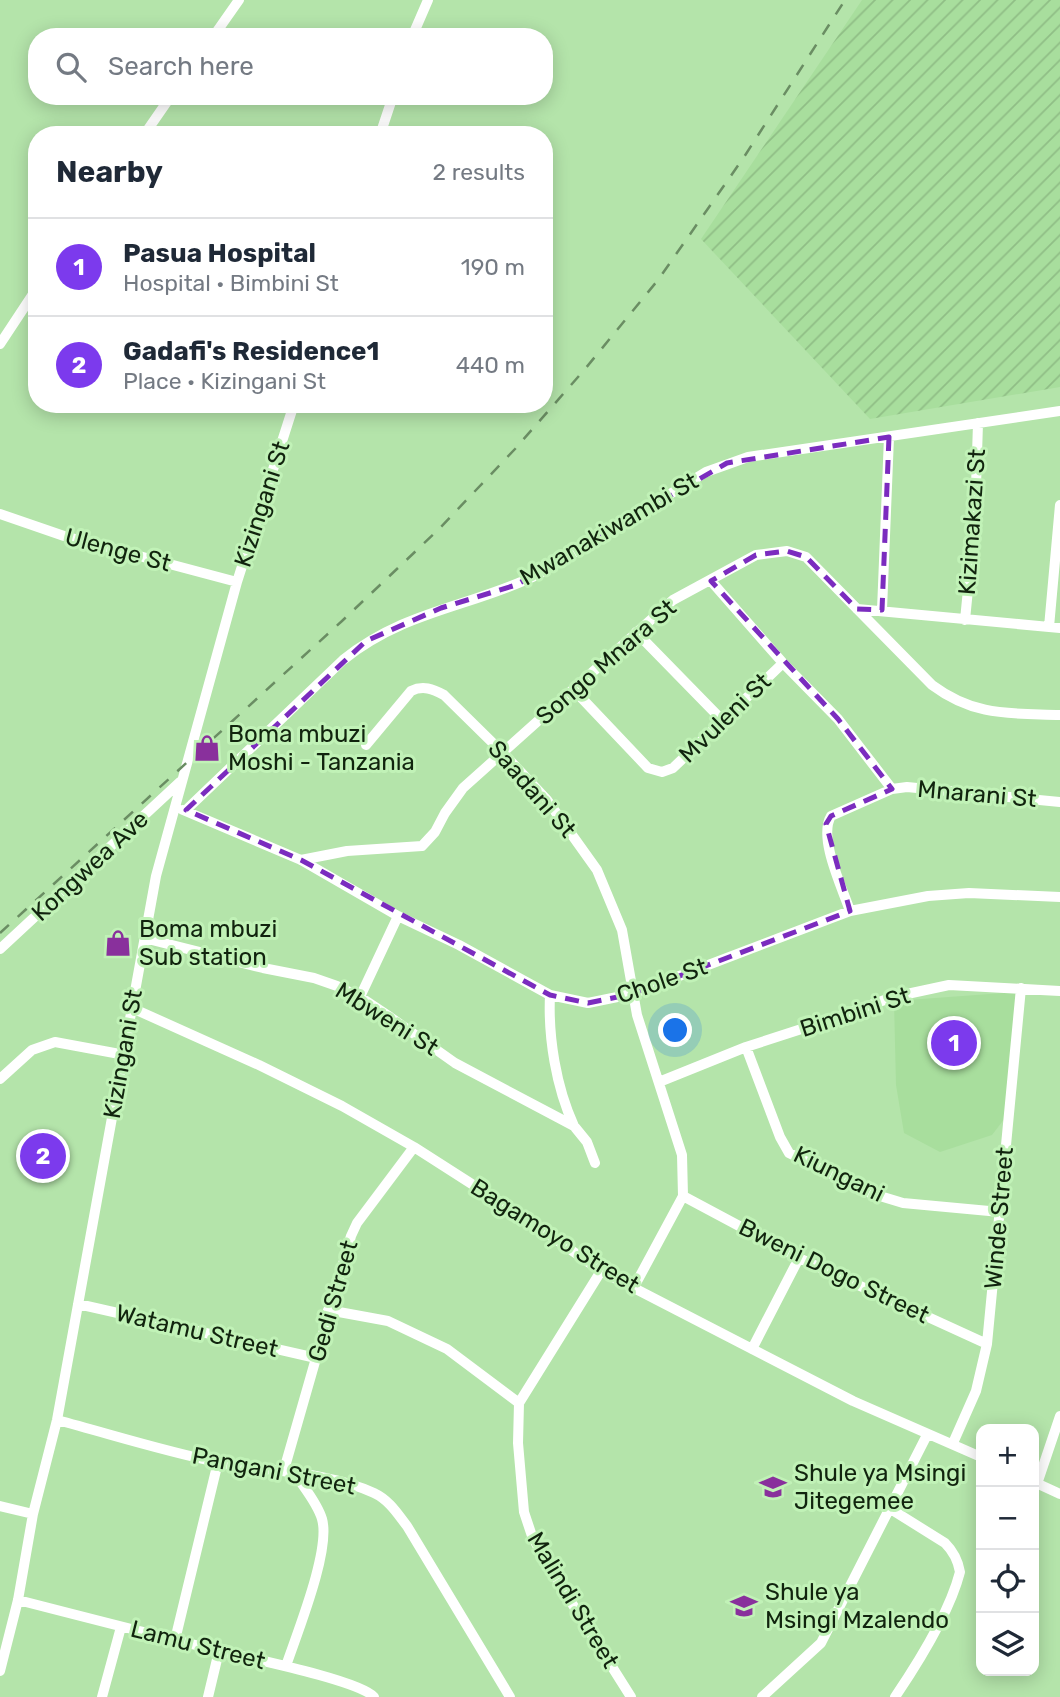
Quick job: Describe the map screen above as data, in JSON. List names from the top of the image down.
{
  "streets": {
    "street": [
      "Kizingani St",
      "Kizimakazi St",
      "Mwanakiwambi St",
      "Ulenge St",
      "Songo Mnara St",
      "Mvuleni St",
      "Saadani St",
      "Mnarani St",
      "Kongwea Ave",
      "Chole St",
      "Bimbini St",
      "Mbweni St",
      "Kiungani",
      "Winde Street",
      "Bagamoyo Street",
      "Bweni Dogo Street",
      "Gedi Street",
      "Watamu Street",
      "Pangani Street",
      "Malindi Street",
      "Lamu Street"
    ]
  },
  "crossings": [
    ["Kizingani St", "Ulenge St"],
    ["Kizingani St", "Kongwea Ave"],
    ["Kizingani St", "Chole St"],
    ["Kizingani St", "Mbweni St"],
    ["Kizingani St", "Bagamoyo Street"],
    ["Kizingani St", "Watamu Street"],
    ["Kizingani St", "Pangani Street"],
    ["Kizingani St", "Lamu Street"],
    ["Kizimakazi St", "Mwanakiwambi St"],
    ["Mwanakiwambi St", "Chole St"],
    ["Songo Mnara St", "Mvuleni St"],
    ["Songo Mnara St", "Saadani St"],
    ["Songo Mnara St", "Chole St"],
    ["Saadani St", "Chole St"],
    ["Saadani St", "Bimbini St"],
    ["Saadani St", "Bweni Dogo Street"],
    ["Mnarani St", "Chole St"],
    ["Bimbini St", "Kiungani"],
    ["Bimbini St", "Winde Street"],
    ["Kiungani", "Winde Street"],
    ["Winde Street", "Bagamoyo Street"],
    ["Winde Street", "Bweni Dogo Street"],
    ["Bagamoyo Street", "Gedi Street"],
    ["Gedi Street", "Watamu Street"],
    ["Gedi Street", "Pangani Street"]
  ],
  "places": {
    "shop": ["Boma mbuzi Moshi - Tanzania", "Boma mbuzi Sub station"],
    "school or university": ["Shule ya Msingi Jitegemee", "Shule ya Msingi Mzalendo"]
  },
  "page": {
    "search": "Search here",
    "heading": ["Nearby", "2 results"],
    "list": [
      {
        "mark": "1",
        "name": "Pasua Hospital",
        "note": "Hospital · Bimbini St",
        "value": "190 m"
      },
      {
        "mark": "2",
        "name": "Gadafi's Residence1",
        "note": "Place · Kizingani St",
        "value": "440 m"
      }
    ],
    "pins": ["1", "2"],
    "map_buttons": ["+", "−"]
  }
}
